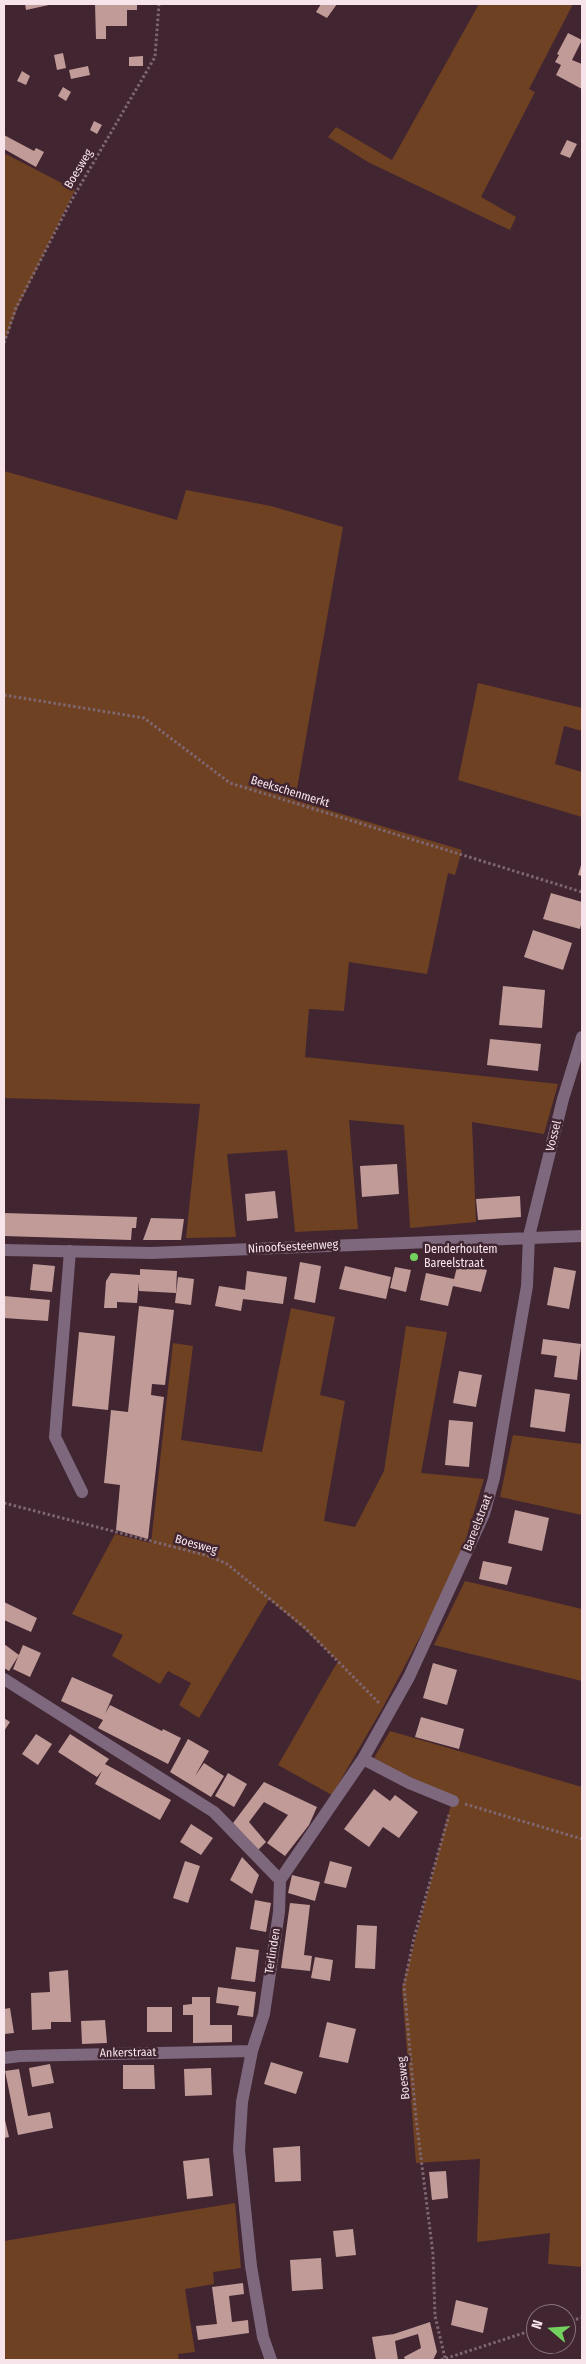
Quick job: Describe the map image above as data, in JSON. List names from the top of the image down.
{
  "streets": {
    "street": [
      "Vossel",
      "Ninoofsesteenweg",
      "Bareelstraat",
      "Terlinden",
      "Ankerstraat"
    ],
    "path": ["Boesweg", "Beekschenmerkt"]
  },
  "crossings": [
    ["Boesweg", "Bareelstraat"],
    ["Vossel", "Ninoofsesteenweg"],
    ["Vossel", "Bareelstraat"],
    ["Ninoofsesteenweg", "Bareelstraat"],
    ["Bareelstraat", "Terlinden"],
    ["Terlinden", "Ankerstraat"]
  ],
  "places": ["Denderhoutem Bareelstraat"],
  "north": "left"
}
